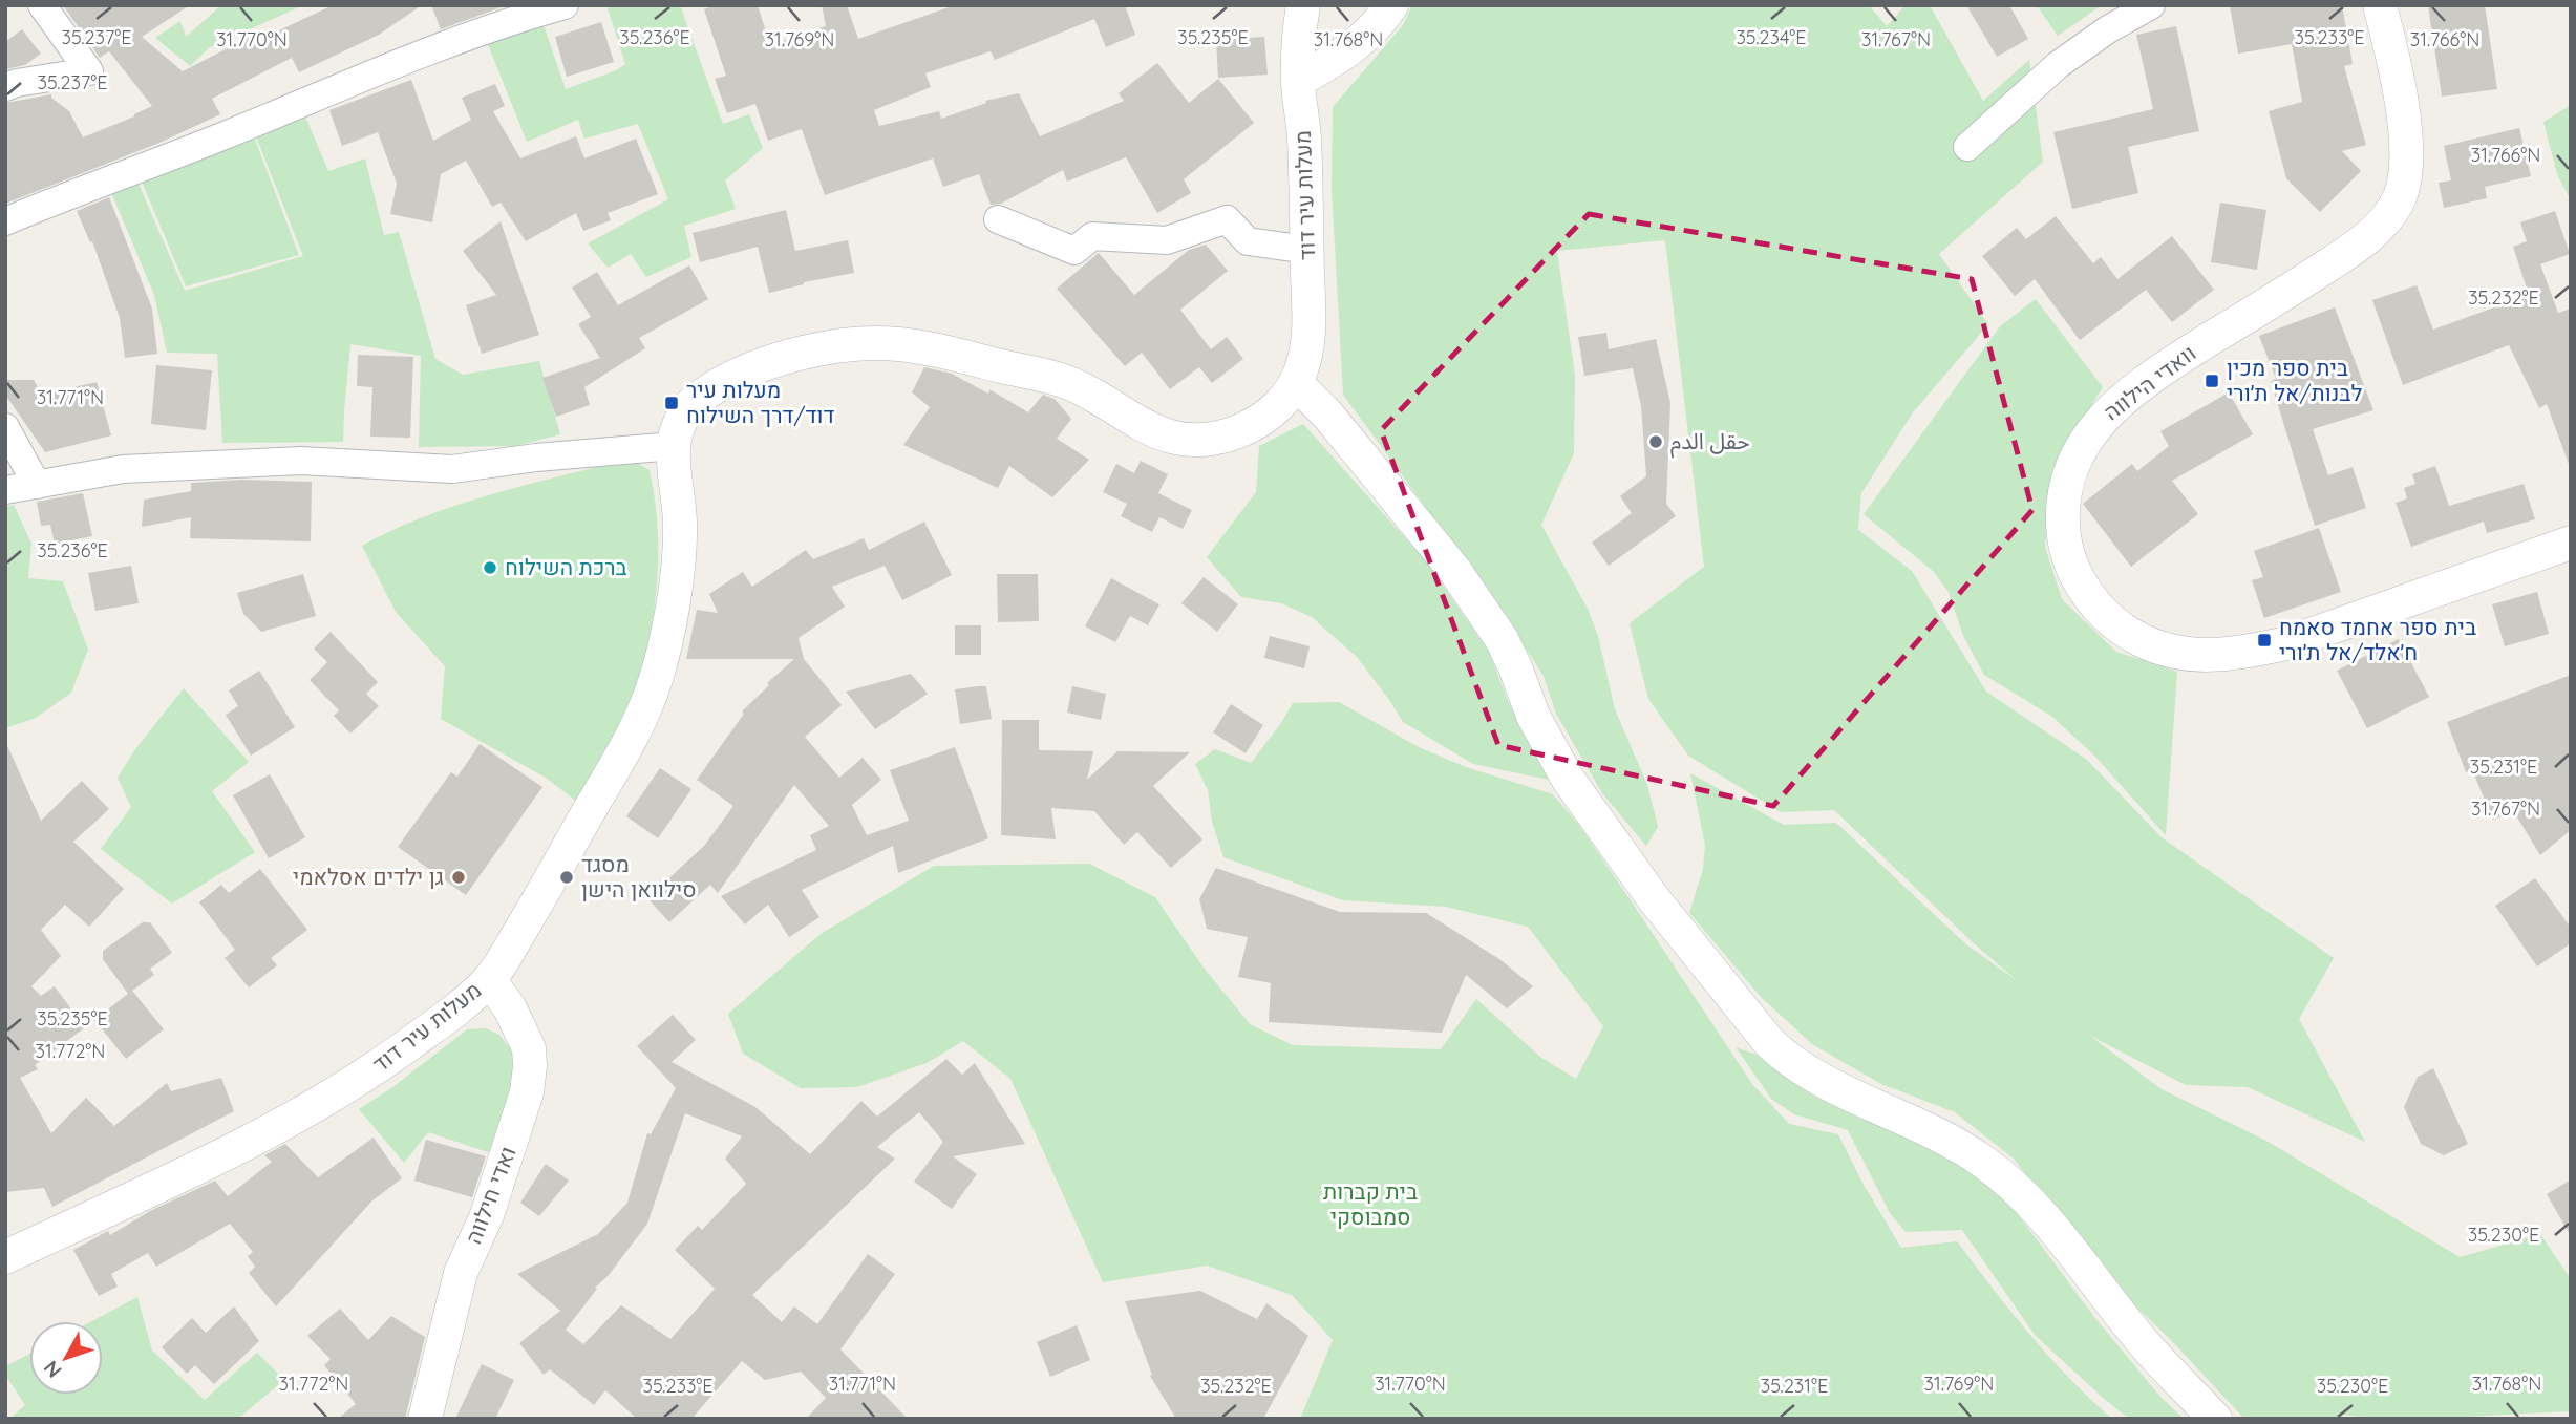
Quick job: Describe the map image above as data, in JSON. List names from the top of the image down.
{
  "streets": {
    "street": ["מעלות עיר דוד", "וואדי הילווה", "ואדי חילווה"]
  },
  "crossings": [
    ["מעלות עיר דוד", "ואדי חילווה"]
  ],
  "parks": ["בית קברות סמבוסקי"],
  "places": {
    "transit": ["בית ספר מכין לבנות/אל ת׳ורי", "מעלות עיר דוד/דרך השילוח", "בית ספר אחמד סאמח ח׳אלד/אל ת׳ורי"],
    "other": [
      "حقل الدم",
      "ברכת השילוח",
      "גן ילדים אסלאמי",
      "מסגד סילוואן הישן"
    ]
  },
  "north": "bottom left",
  "coordinates": [
    "35.237°E",
    "35.236°E",
    "35.235°E",
    "35.234°E",
    "35.233°E",
    "31.770°N",
    "31.769°N",
    "31.768°N",
    "31.767°N",
    "31.766°N",
    "35.232°E",
    "31.771°N",
    "35.231°E",
    "31.772°N",
    "35.230°E"
  ]
}
